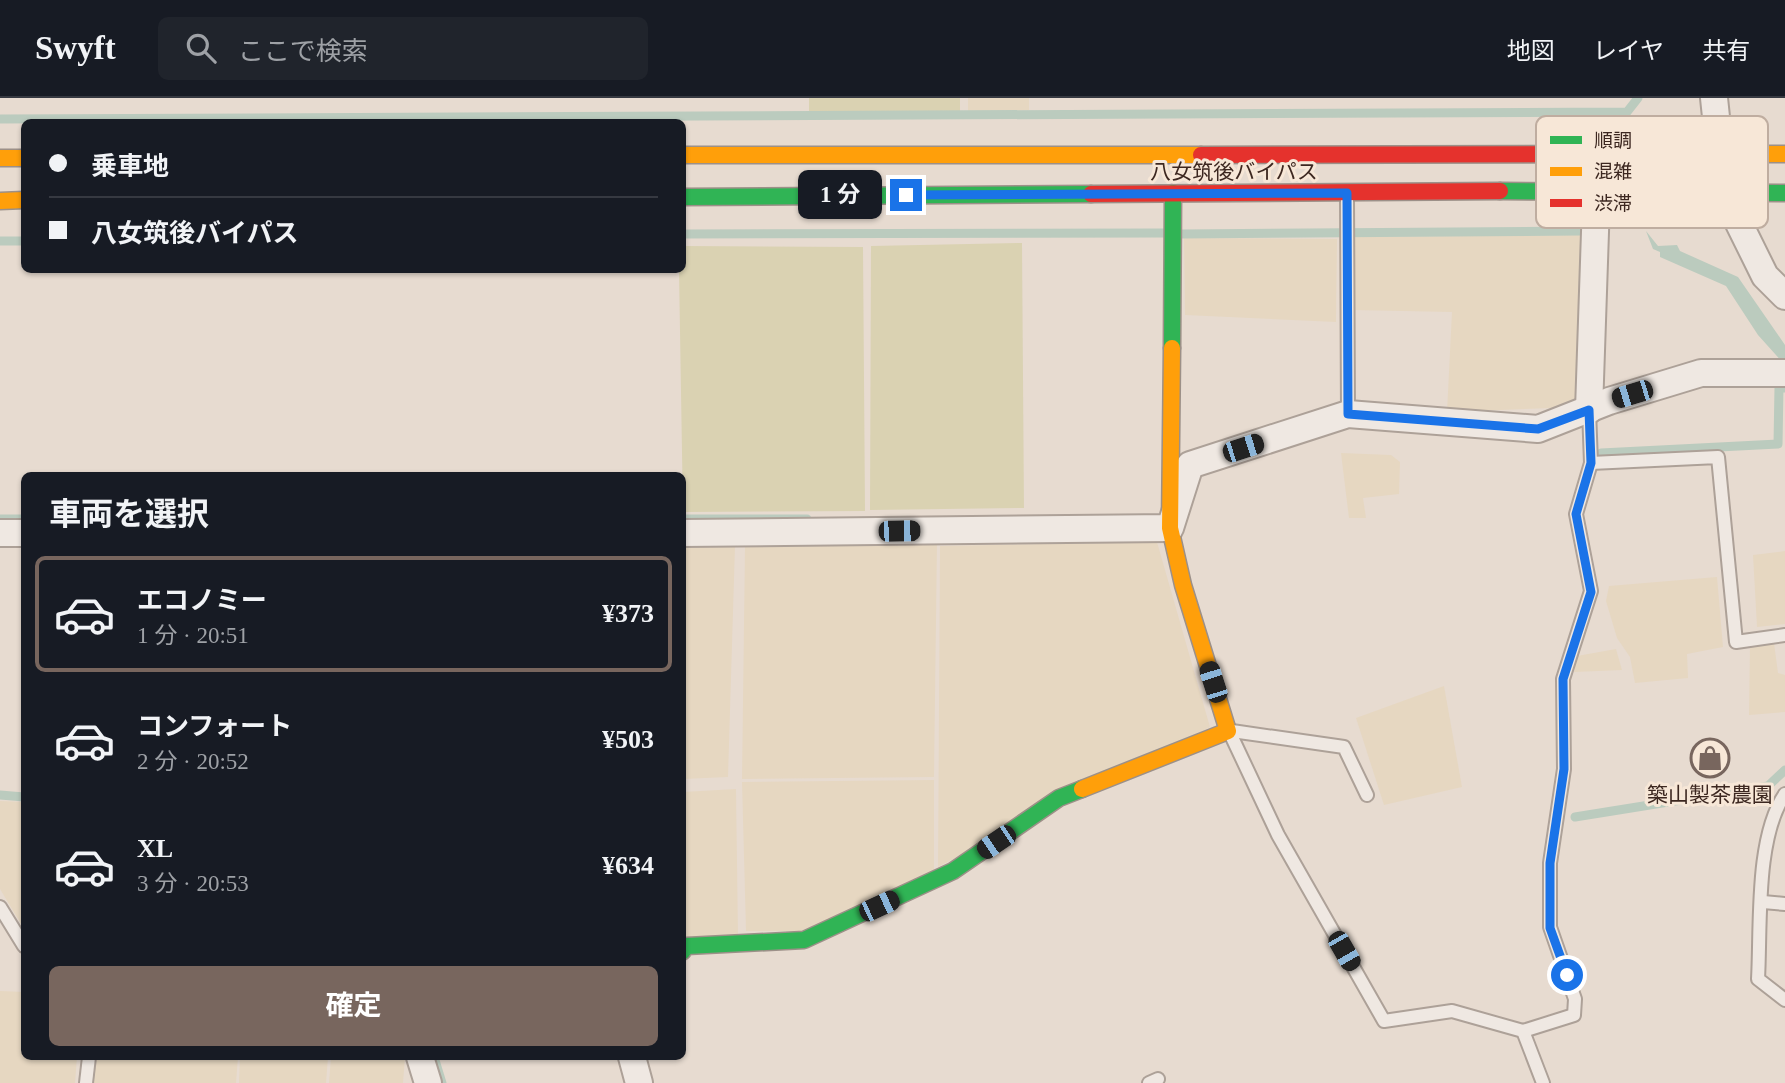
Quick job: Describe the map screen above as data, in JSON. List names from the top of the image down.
{
  "streets": {
    "main road": ["八女筑後バイパス"]
  },
  "places": {
    "shop": ["築山製茶農園"]
  },
  "legend": ["順調", "混雑", "渋滞"],
  "page": {
    "header": "Swyft",
    "search": "ここで検索",
    "nav": ["地図", "レイヤ", "共有"],
    "banner": ["乗車地", "八女筑後バイパス"],
    "bubble": "1 分",
    "heading": "車両を選択",
    "list": [
      {
        "name": "エコノミー",
        "note": "1 分 · 20:51",
        "value": "¥373"
      },
      {
        "name": "コンフォート",
        "note": "2 分 · 20:52",
        "value": "¥503"
      },
      {
        "name": "XL",
        "note": "3 分 · 20:53",
        "value": "¥634"
      }
    ],
    "buttons": "確定"
  }
}
